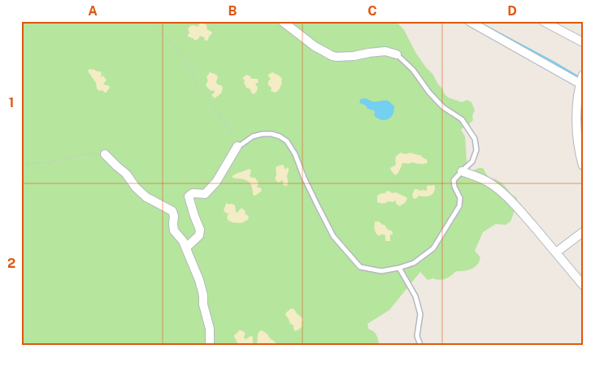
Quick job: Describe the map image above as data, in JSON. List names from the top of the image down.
{
  "grid": {
    "columns": [
      "A",
      "B",
      "C",
      "D"
    ],
    "rows": ["1", "2"]
  }
}
